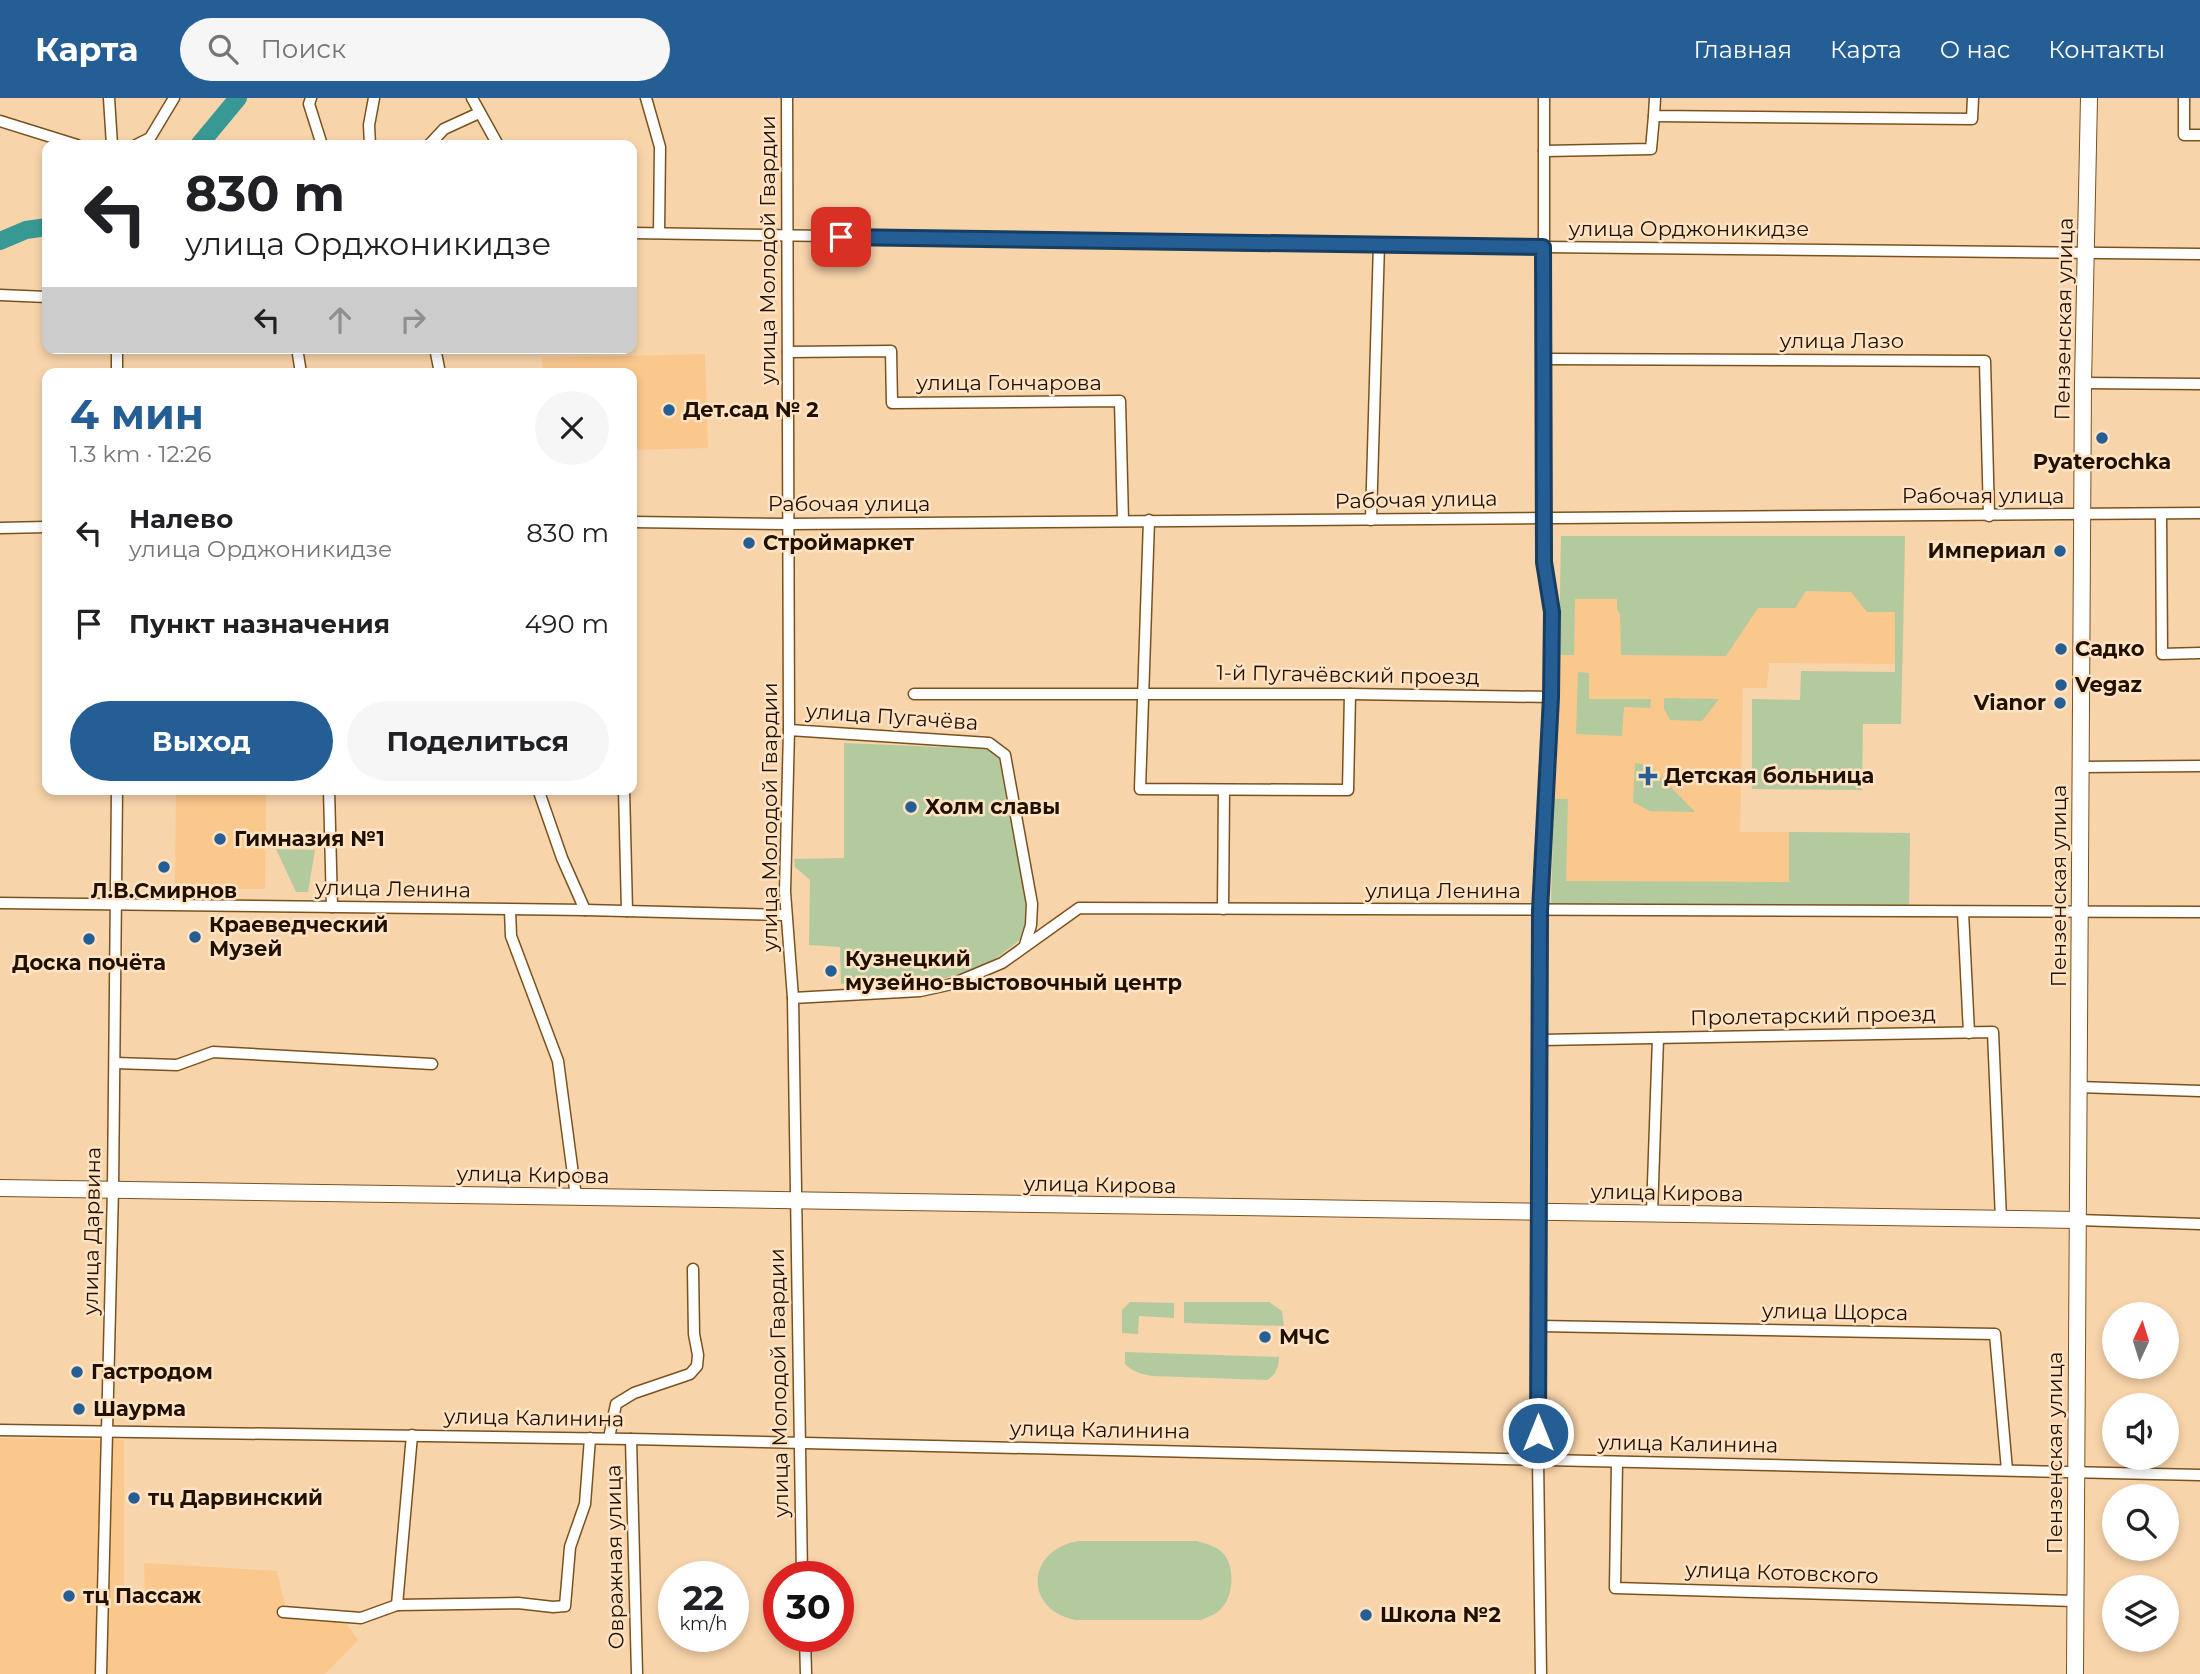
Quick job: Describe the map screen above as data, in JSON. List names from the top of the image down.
{
  "streets": {
    "street": [
      "улица Орджоникидзе",
      "улица Молодой Гвардии",
      "Пензенская улица",
      "улица Лазо",
      "улица Гончарова",
      "Рабочая улица",
      "1-й Пугачёвский проезд",
      "улица Пугачёва",
      "улица Ленина",
      "Пролетарский проезд",
      "улица Кирова",
      "улица Дарвина",
      "улица Щорса",
      "улица Калинина",
      "Овражная улица",
      "улица Котовского"
    ]
  },
  "crossings": [
    ["улица Орджоникидзе", "улица Молодой Гвардии"],
    ["улица Орджоникидзе", "Пензенская улица"],
    ["улица Молодой Гвардии", "улица Гончарова"],
    ["улица Молодой Гвардии", "Рабочая улица"],
    ["улица Молодой Гвардии", "улица Пугачёва"],
    ["улица Молодой Гвардии", "улица Ленина"],
    ["улица Молодой Гвардии", "улица Кирова"],
    ["улица Молодой Гвардии", "улица Калинина"],
    ["Пензенская улица", "Рабочая улица"],
    ["Пензенская улица", "улица Ленина"],
    ["Пензенская улица", "улица Кирова"],
    ["Пензенская улица", "улица Калинина"],
    ["Пензенская улица", "улица Котовского"],
    ["улица Лазо", "Рабочая улица"],
    ["улица Гончарова", "Рабочая улица"],
    ["улица Пугачёва", "улица Ленина"],
    ["улица Ленина", "улица Дарвина"],
    ["Пролетарский проезд", "улица Кирова"],
    ["улица Кирова", "улица Дарвина"],
    ["улица Дарвина", "улица Калинина"],
    ["улица Щорса", "улица Калинина"],
    ["улица Калинина", "Овражная улица"],
    ["улица Калинина", "улица Котовского"]
  ],
  "places": {
    "other": [
      "Дет.сад № 2",
      "Pyaterochka",
      "Строймаркет",
      "Империал",
      "Садко",
      "Vegaz",
      "Vianor",
      "Холм славы",
      "Гимназия №1",
      "Л.В.Смирнов",
      "Краеведческий Музей",
      "Доска почёта",
      "Кузнецкий музейно-выстовочный центр",
      "МЧС",
      "Гастродом",
      "Шаурма",
      "тц Дарвинский",
      "тц Пассаж",
      "Школа №2"
    ],
    "health": ["Детская больница"]
  },
  "north": "top",
  "page": {
    "header": "Карта",
    "search": "Поиск",
    "nav": [
      "Главная",
      "Карта",
      "О нас",
      "Контакты"
    ],
    "turn": ["830 m", "улица Орджоникидзе"],
    "heading": ["4 мин", "1.3 km · 12:26"],
    "list": [
      {
        "name": "Налево",
        "note": "улица Орджоникидзе",
        "value": "830 m"
      },
      {
        "name": "Пункт назначения",
        "value": "490 m"
      }
    ],
    "buttons": ["Выход", "Поделиться"],
    "speed": "22 km/h",
    "limit": "30"
  }
}
